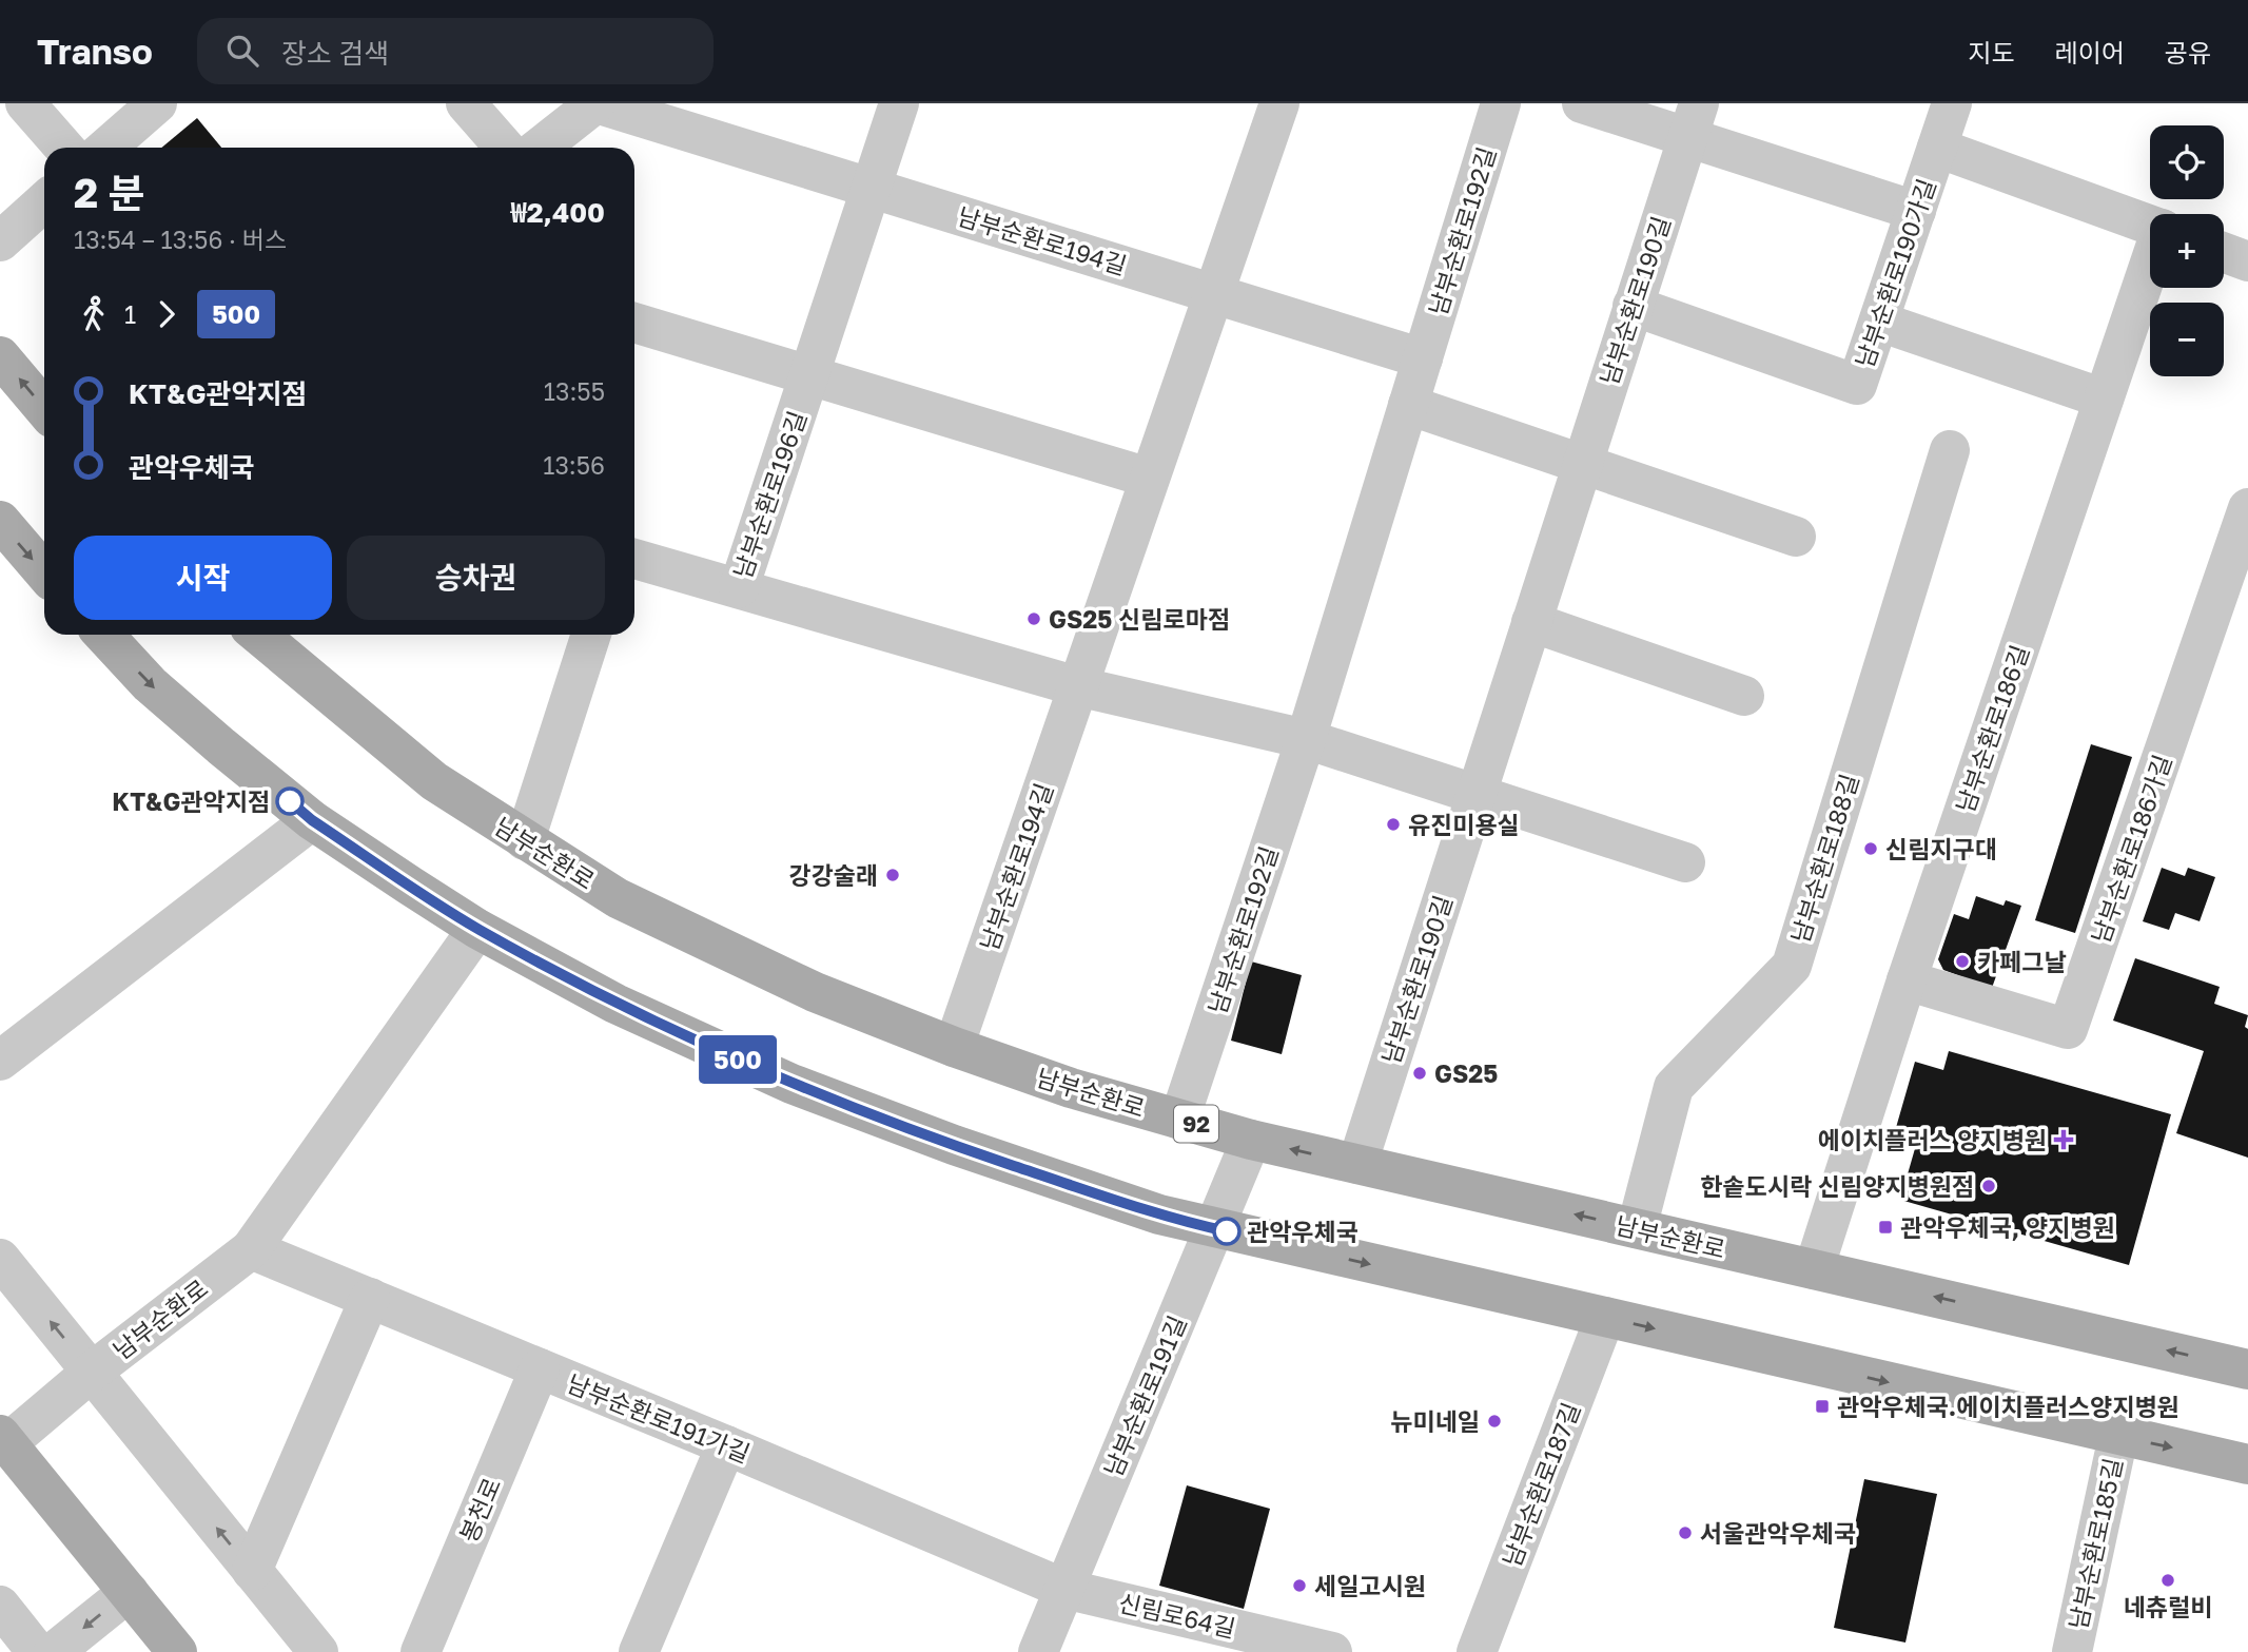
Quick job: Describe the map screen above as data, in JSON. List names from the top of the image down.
{
  "streets": {
    "main road": ["남부순환로", "92"],
    "street": [
      "남부순환로192길",
      "남부순환로194길",
      "남부순환로190가길",
      "남부순환로190길",
      "남부순환로196길",
      "남부순환로186길",
      "남부순환로186가길",
      "남부순환로188길",
      "남부순환로191길",
      "남부순환로191가길",
      "남부순환로187길",
      "봉천로",
      "남부순환로185길",
      "신림로64길"
    ]
  },
  "crossings": [
    ["남부순환로192길", "남부순환로"],
    ["남부순환로194길", "남부순환로196길"],
    ["남부순환로194길", "남부순환로"],
    ["남부순환로190가길", "남부순환로190길"],
    ["남부순환로190길", "남부순환로"],
    ["남부순환로186길", "남부순환로186가길"],
    ["남부순환로186길", "남부순환로"],
    ["남부순환로", "남부순환로188길"],
    ["남부순환로", "남부순환로191길"],
    ["남부순환로", "남부순환로191가길"],
    ["남부순환로191길", "남부순환로191가길"],
    ["남부순환로191길", "신림로64길"],
    ["남부순환로191가길", "봉천로"],
    ["남부순환로191가길", "신림로64길"]
  ],
  "places": {
    "other": [
      "GS25 신림로마점",
      "KT&G관악지점",
      "유진미용실",
      "신림지구대",
      "강강술래",
      "카페그날",
      "GS25",
      "한솥도시락 신림양지병원점",
      "관악우체국",
      "뉴미네일",
      "서울관악우체국",
      "네츄럴비",
      "세일고시원"
    ],
    "health": ["에이치플러스 양지병원"],
    "transit": ["관악우체국, 양지병원", "관악우체국.에이치플러스양지병원"]
  },
  "lines": ["bus line 500"],
  "page": {
    "header": "Transo",
    "search": "장소 검색",
    "nav": ["지도", "레이어", "공유"],
    "on_map": "500",
    "map_buttons": ["+", "−"],
    "heading": ["2 분", "13:54 – 13:56 · 버스", "₩2,400"],
    "legs": ["1", "500"],
    "list": [
      {
        "name": "KT&G관악지점",
        "value": "13:55"
      },
      {
        "name": "관악우체국",
        "value": "13:56"
      }
    ],
    "buttons": ["시작", "승차권"]
  }
}
